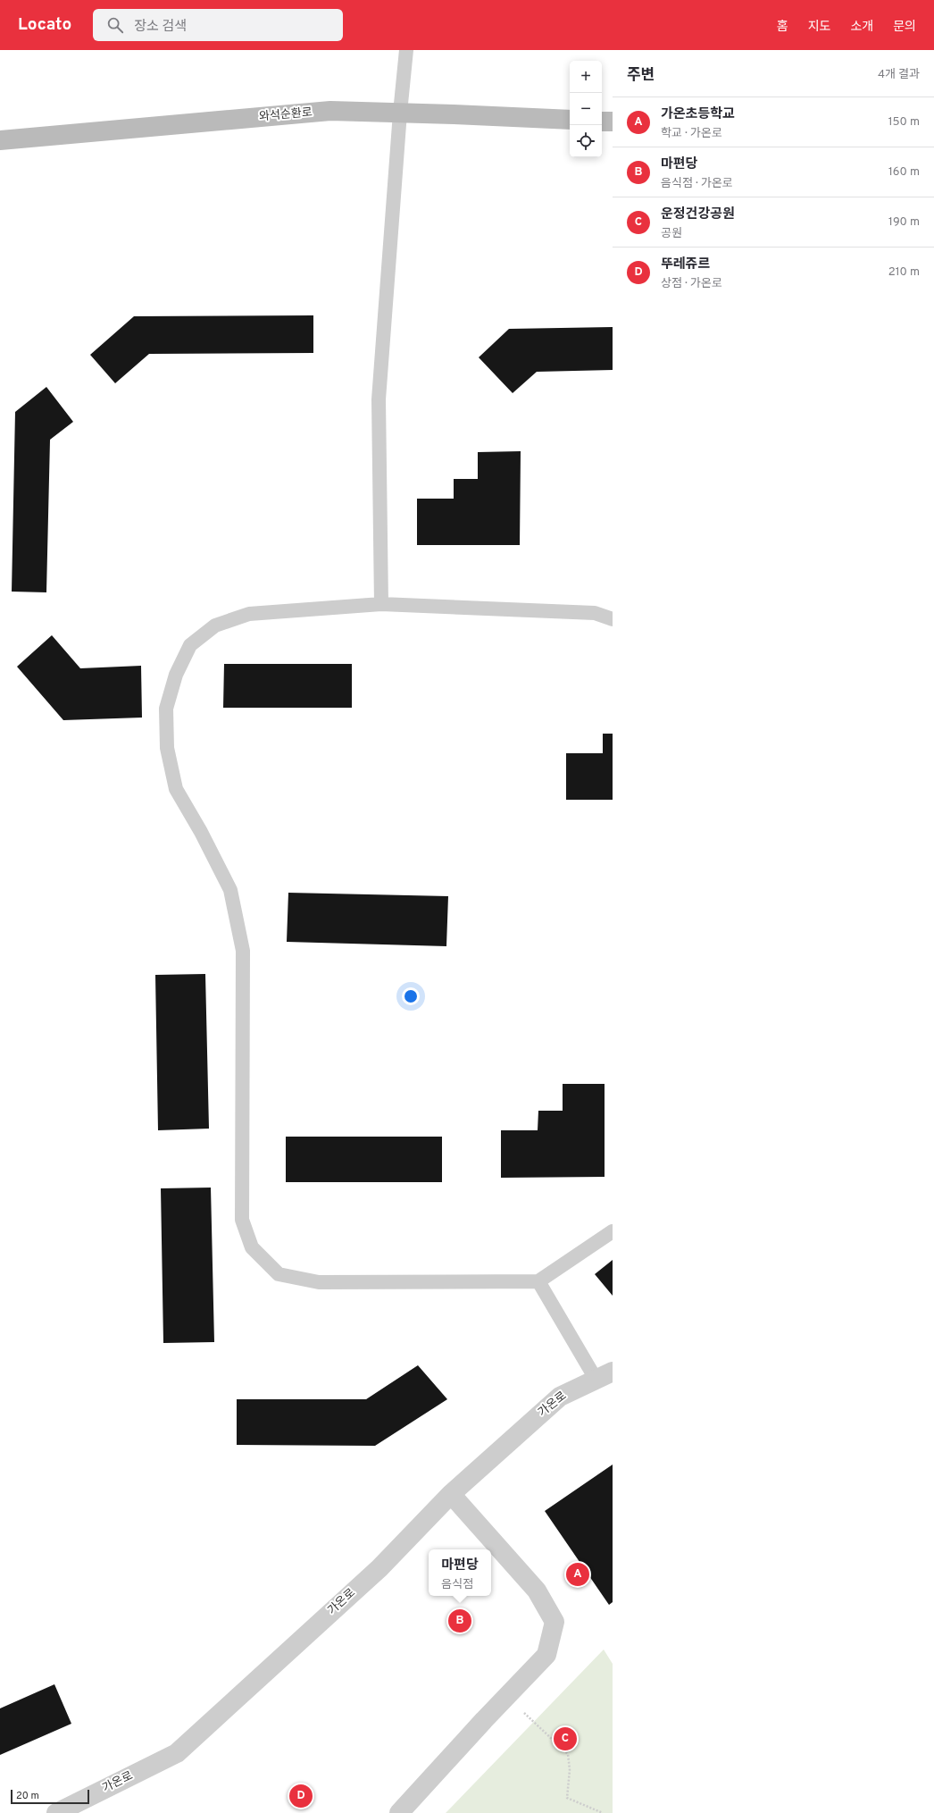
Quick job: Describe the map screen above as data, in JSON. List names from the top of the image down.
{
  "streets": {
    "street": ["와석순환로", "가온로"]
  },
  "scale_bar": "20 m",
  "page": {
    "header": "Locato",
    "search": "장소 검색",
    "nav": [
      "홈",
      "지도",
      "소개",
      "문의"
    ],
    "heading": ["주변", "4개 결과"],
    "map_buttons": ["+", "−"],
    "list": [
      {
        "mark": "A",
        "name": "가온초등학교",
        "note": "학교 · 가온로",
        "value": "150 m"
      },
      {
        "mark": "B",
        "name": "마편당",
        "note": "음식점 · 가온로",
        "value": "160 m"
      },
      {
        "mark": "C",
        "name": "운정건강공원",
        "note": "공원",
        "value": "190 m"
      },
      {
        "mark": "D",
        "name": "뚜레쥬르",
        "note": "상점 · 가온로",
        "value": "210 m"
      }
    ],
    "popup": ["마편당", "음식점"],
    "pins": [
      "A",
      "B",
      "C",
      "D"
    ],
    "scale": "20 m"
  }
}
